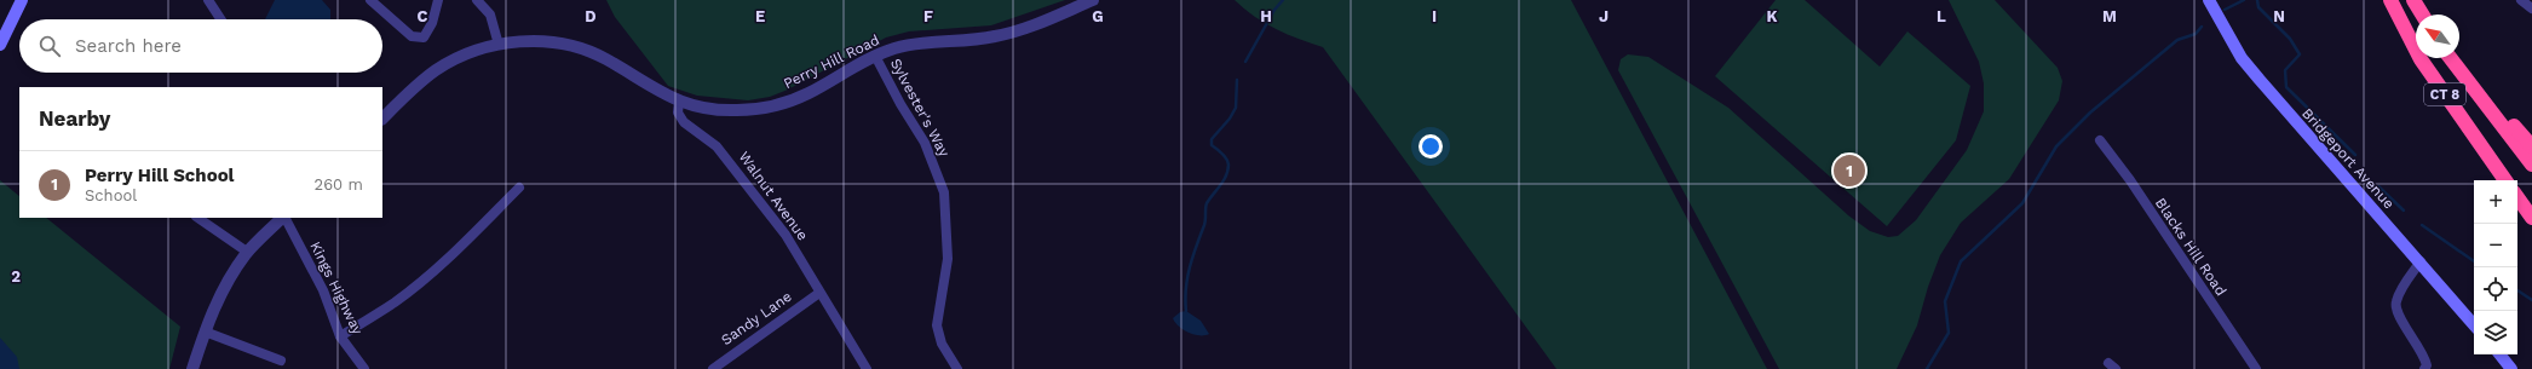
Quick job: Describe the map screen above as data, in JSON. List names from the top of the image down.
{
  "streets": {
    "highway": ["CT 8"],
    "main road": ["Bridgeport Avenue"],
    "street": [
      "Perry Hill Road",
      "Sylvester's Way",
      "Walnut Avenue",
      "Blacks Hill Road",
      "Kings Highway",
      "Sandy Lane"
    ]
  },
  "crossings": [
    ["Perry Hill Road", "Sylvester's Way"],
    ["Perry Hill Road", "Walnut Avenue"],
    ["Walnut Avenue", "Sandy Lane"]
  ],
  "north": "top left",
  "page": {
    "search": "Search here",
    "heading": "Nearby",
    "list": [
      {
        "mark": "1",
        "name": "Perry Hill School",
        "note": "School",
        "value": "260 m"
      }
    ],
    "pins": "1",
    "map_buttons": ["+", "−"]
  },
  "grid": {
    "columns": [
      "C",
      "D",
      "E",
      "F",
      "G",
      "H",
      "I",
      "J",
      "K",
      "L",
      "M",
      "N"
    ],
    "rows": ["2"]
  }
}
